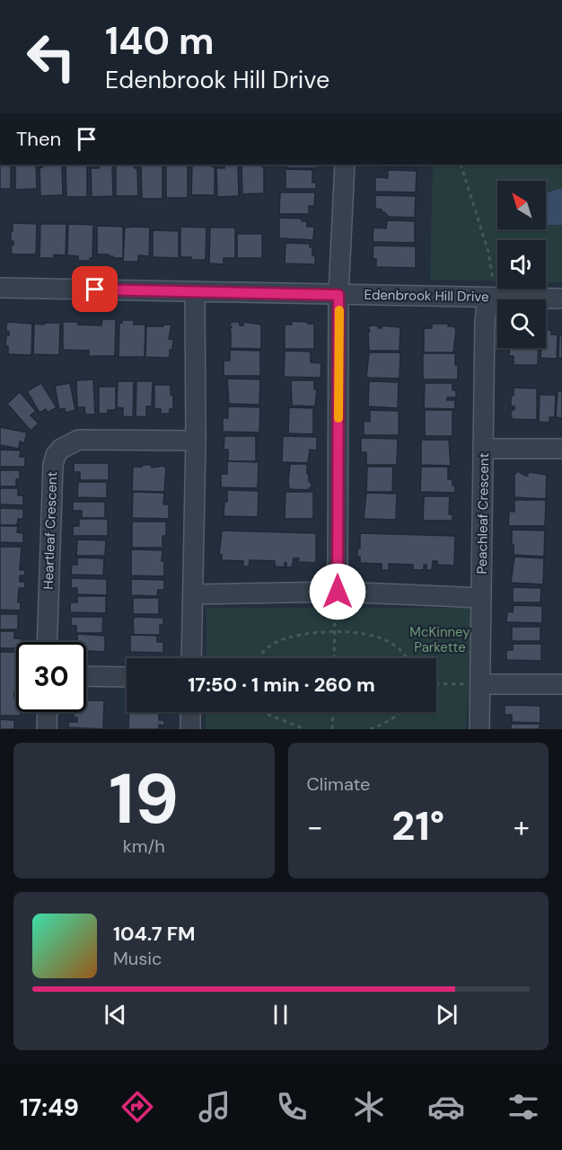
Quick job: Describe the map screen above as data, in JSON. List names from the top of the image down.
{
  "streets": {
    "street": ["Edenbrook Hill Drive", "Peachleaf Crescent", "Heartleaf Crescent"]
  },
  "crossings": [
    ["Edenbrook Hill Drive", "Peachleaf Crescent"]
  ],
  "parks": ["McKinney Parkette"],
  "north": "top left",
  "page": {
    "turn": ["140 m", "Edenbrook Hill Drive"],
    "then": "Then",
    "limit": "30",
    "trip": "17:50 · 1 min · 260 m",
    "tile": [
      ["19", "km/h"],
      "Climate"
    ],
    "heat": ["−", "21°", "+"],
    "song": ["104.7 FM", "Music"],
    "tabs": "17:49"
  }
}
